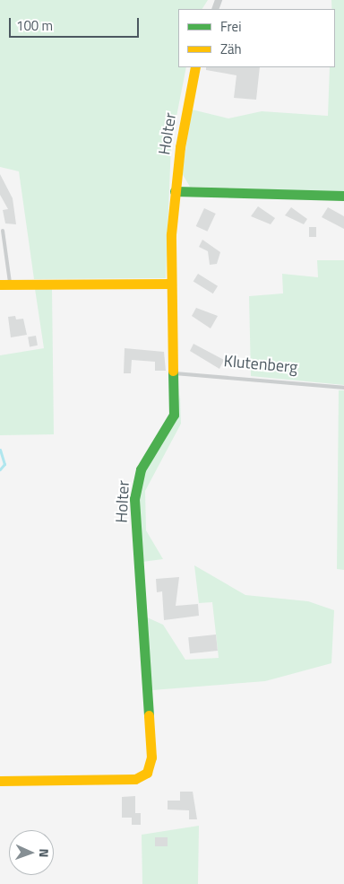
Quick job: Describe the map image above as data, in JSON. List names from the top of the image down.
{
  "streets": {
    "street": ["Holter"],
    "lane": ["Klutenberg"]
  },
  "crossings": [
    ["Holter", "Klutenberg"]
  ],
  "legend": ["Frei", "Zäh"],
  "scale_bar": "100 m",
  "north": "right"
}
